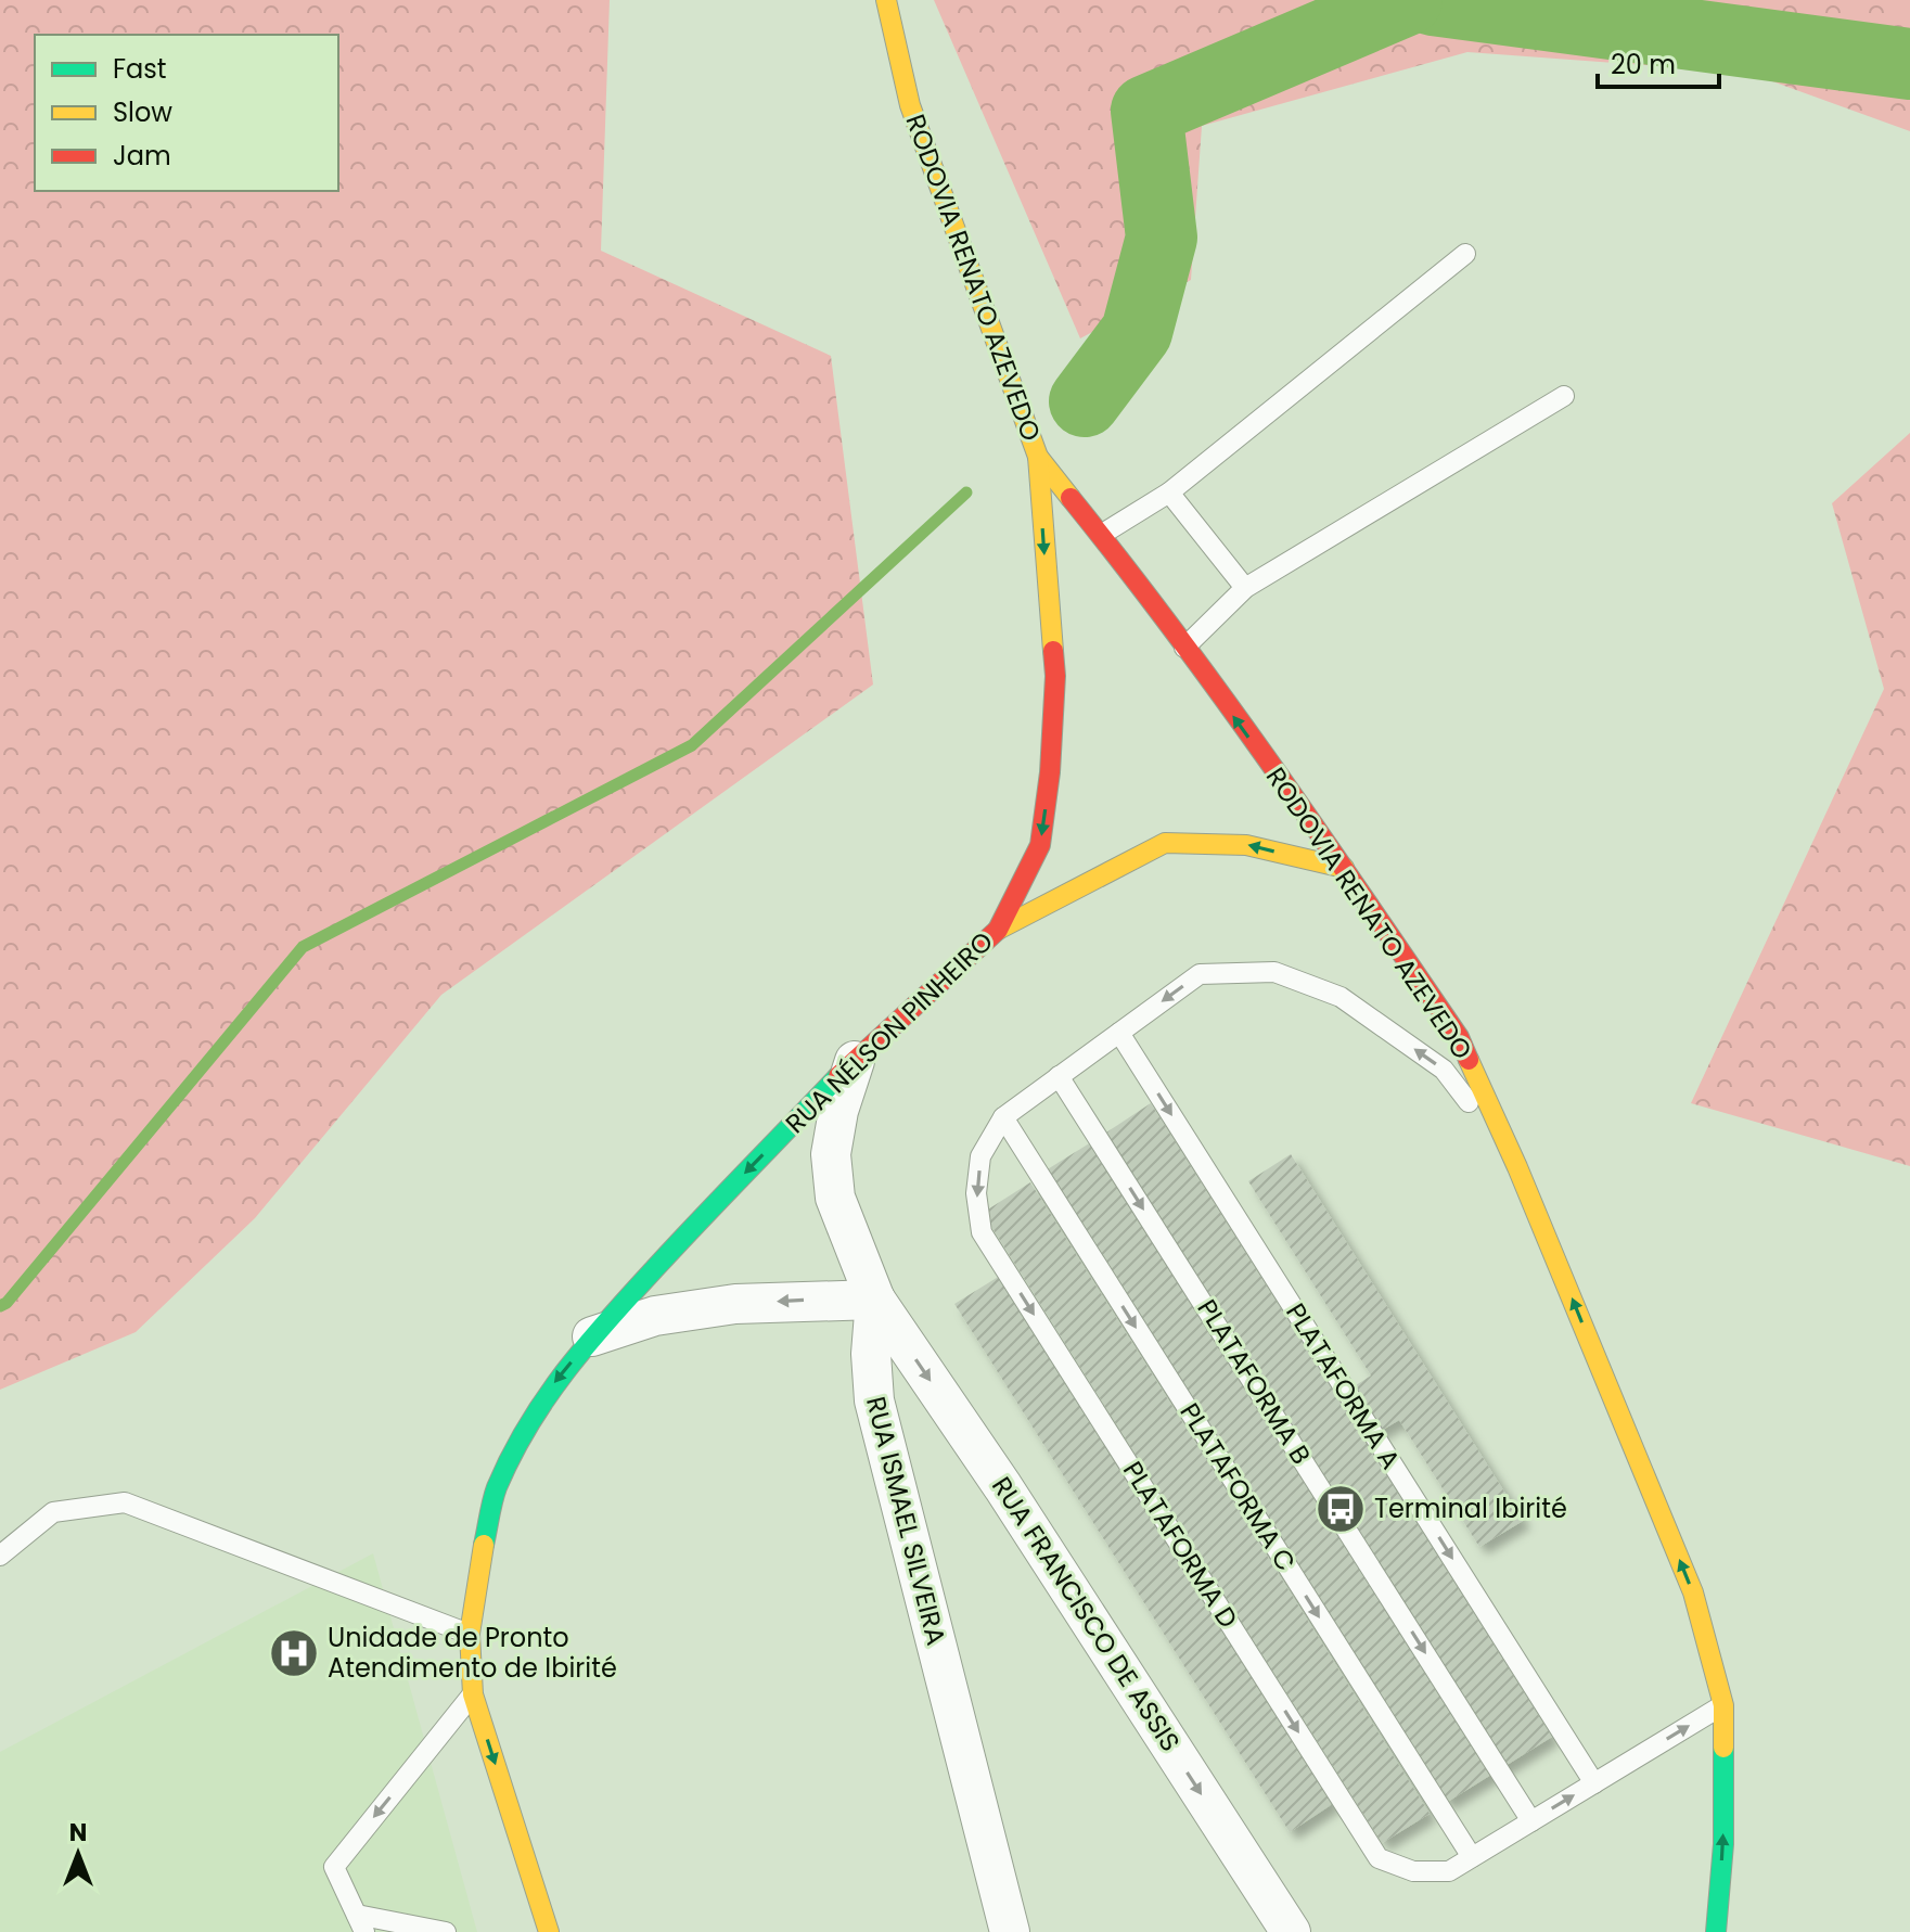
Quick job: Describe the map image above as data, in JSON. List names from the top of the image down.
{
  "streets": {
    "main road": ["RODOVIA RENATO AZEVEDO", "RUA NÉLSON PINHEIRO"],
    "street": ["RUA ISMAEL SILVEIRA", "RUA FRANCISCO DE ASSIS"],
    "lane": [
      "PLATAFORMA B",
      "PLATAFORMA A",
      "PLATAFORMA C",
      "PLATAFORMA D"
    ]
  },
  "crossings": [
    ["RODOVIA RENATO AZEVEDO", "RUA NÉLSON PINHEIRO"],
    ["RUA NÉLSON PINHEIRO", "RUA ISMAEL SILVEIRA"],
    ["PLATAFORMA C", "PLATAFORMA D"],
    ["RUA ISMAEL SILVEIRA", "RUA FRANCISCO DE ASSIS"]
  ],
  "one_way": [
    "RODOVIA RENATO AZEVEDO",
    "RUA NÉLSON PINHEIRO",
    "PLATAFORMA B",
    "PLATAFORMA A",
    "PLATAFORMA C",
    "PLATAFORMA D",
    "RUA FRANCISCO DE ASSIS"
  ],
  "places": {
    "bus stop": ["Terminal Ibirité"],
    "hospital": ["Unidade de Pronto Atendimento de Ibirité"]
  },
  "legend": ["Fast", "Slow", "Jam"],
  "scale_bar": "20 m",
  "north": "top"
}
